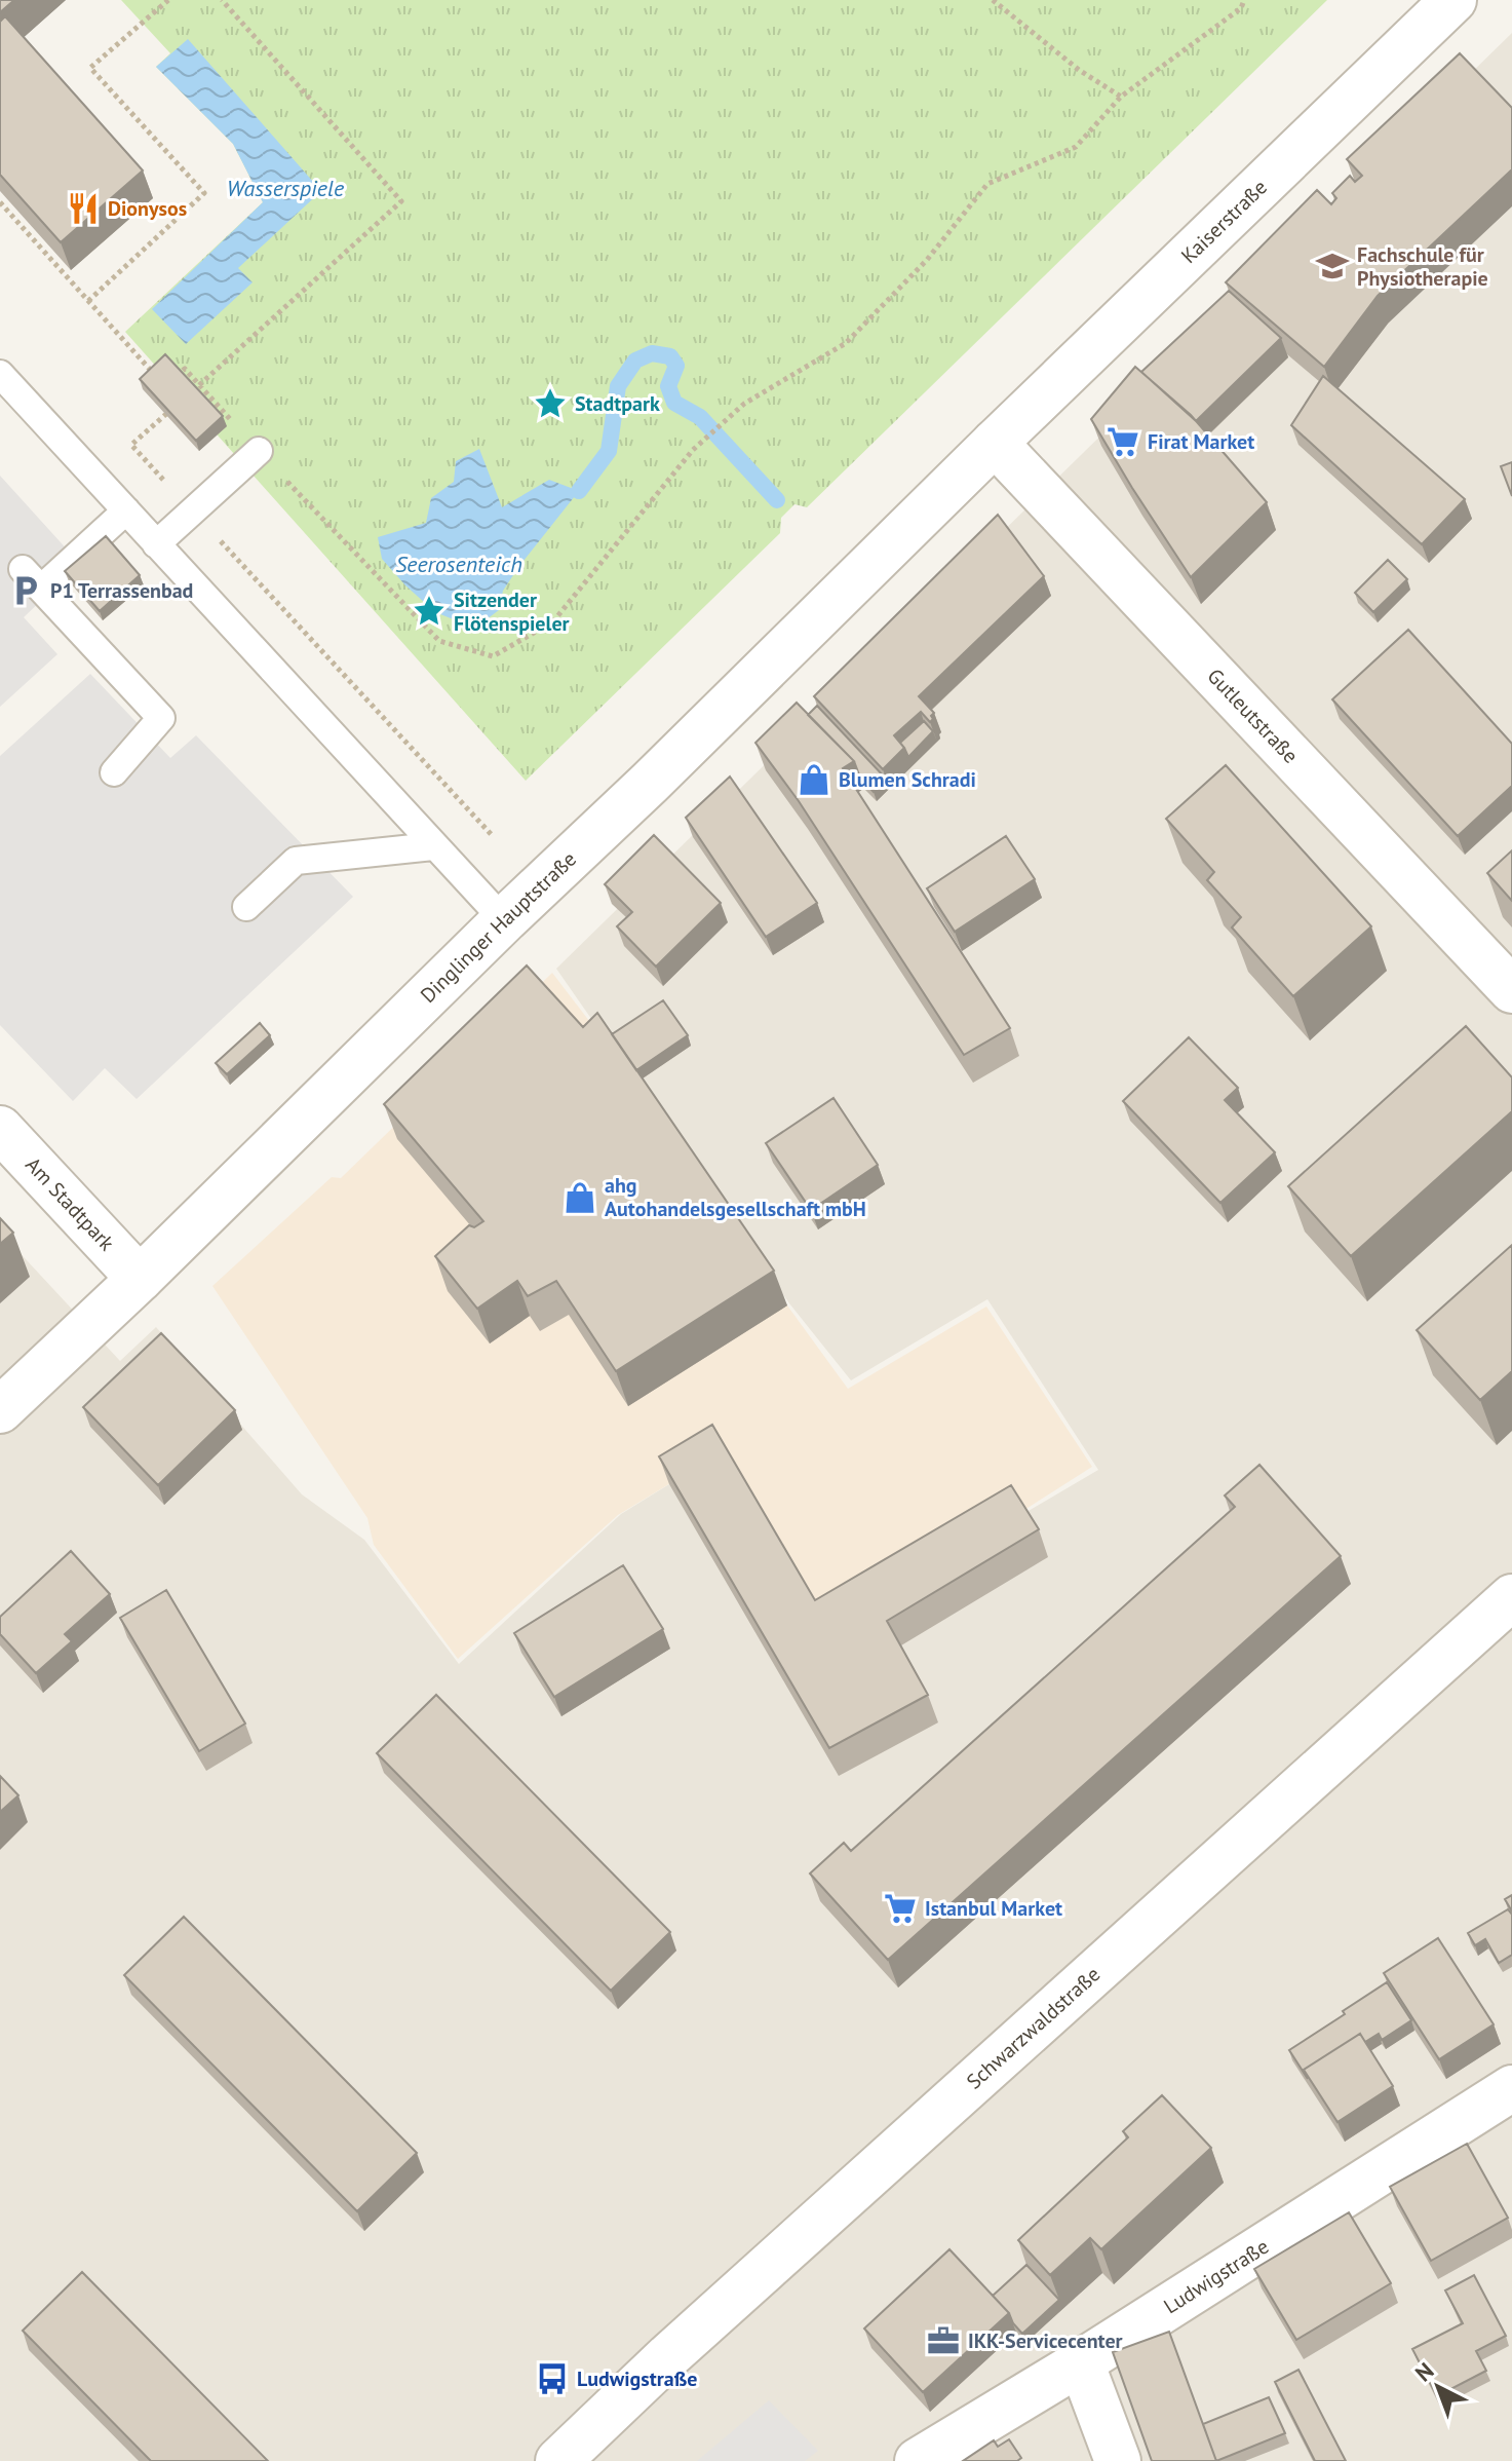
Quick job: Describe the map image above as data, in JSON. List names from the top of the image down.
{
  "streets": {
    "street": [
      "Kaiserstraße",
      "Gutleutstraße",
      "Dinglinger Hauptstraße",
      "Am Stadtpark",
      "Schwarzwaldstraße",
      "Ludwigstraße"
    ]
  },
  "crossings": [
    ["Kaiserstraße", "Gutleutstraße"],
    ["Kaiserstraße", "Dinglinger Hauptstraße"],
    ["Gutleutstraße", "Dinglinger Hauptstraße"],
    ["Dinglinger Hauptstraße", "Am Stadtpark"]
  ],
  "water": ["Wasserspiele", "Seerosenteich"],
  "places": {
    "restaurant": ["Dionysos"],
    "school or university": ["Fachschule für Physiotherapie"],
    "place": ["Stadtpark", "Sitzender Flötenspieler"],
    "supermarket": ["Firat Market", "Istanbul Market"],
    "parking": ["P1 Terrassenbad"],
    "shop": ["Blumen Schradi", "ahg Autohandelsgesellschaft mbH"],
    "office": ["IKK-Servicecenter"],
    "bus stop": ["Ludwigstraße"]
  },
  "north": "top left"
}
